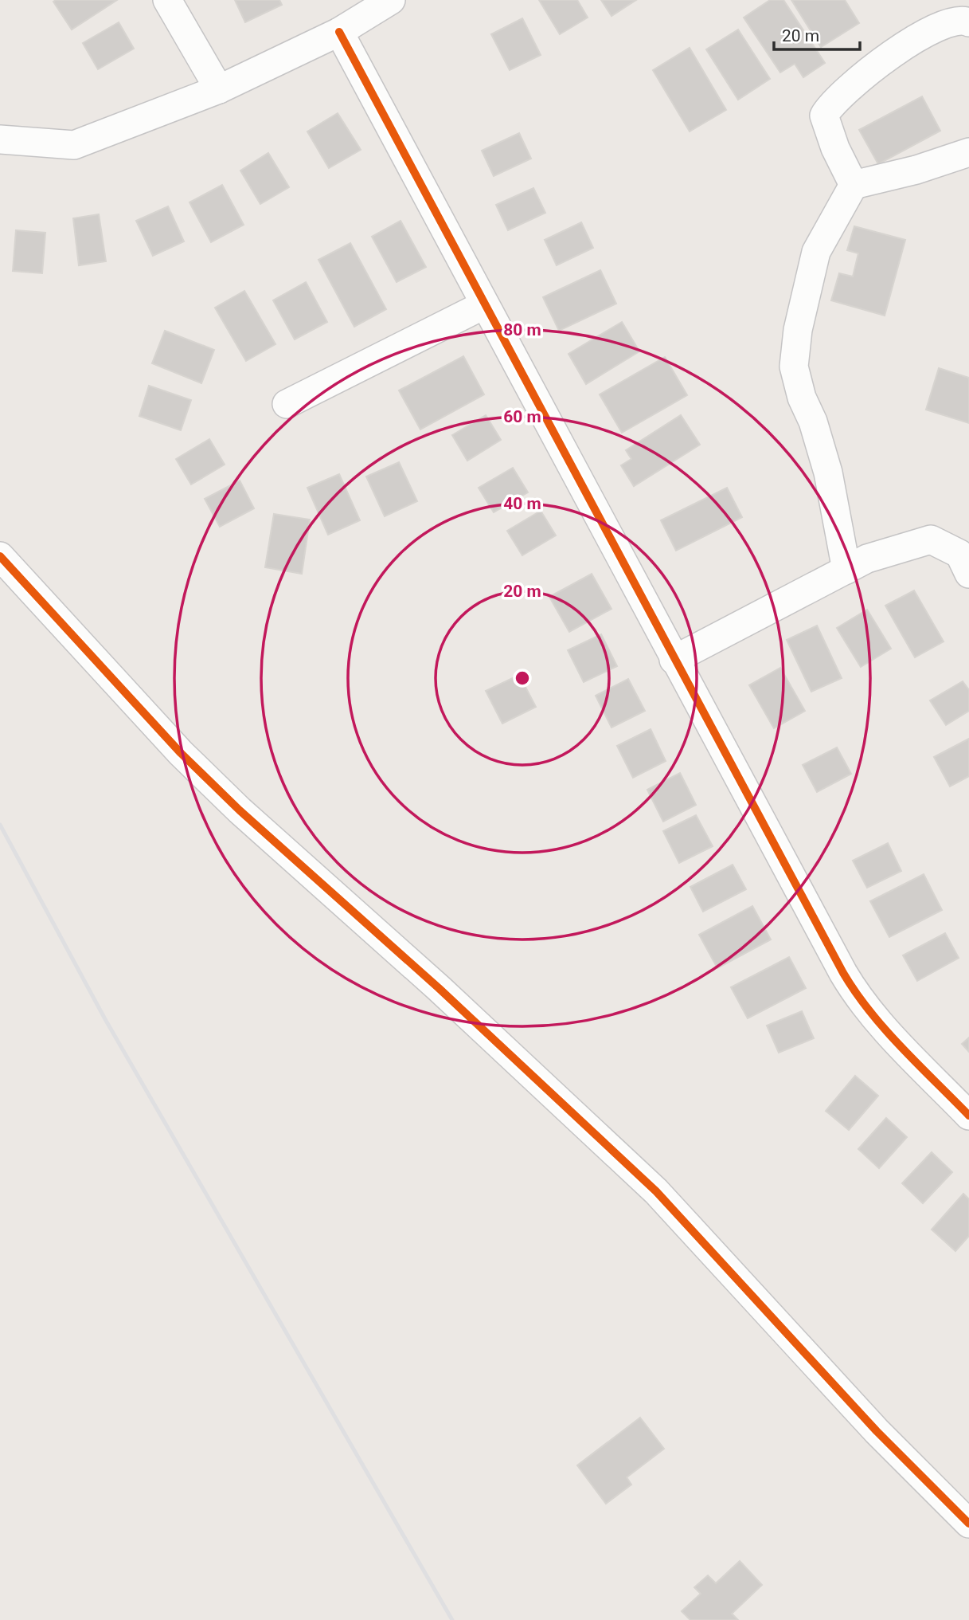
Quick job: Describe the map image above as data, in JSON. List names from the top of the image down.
{
  "scale_bar": "20 m",
  "rings": [
    "80 m",
    "60 m",
    "40 m",
    "20 m"
  ]
}
